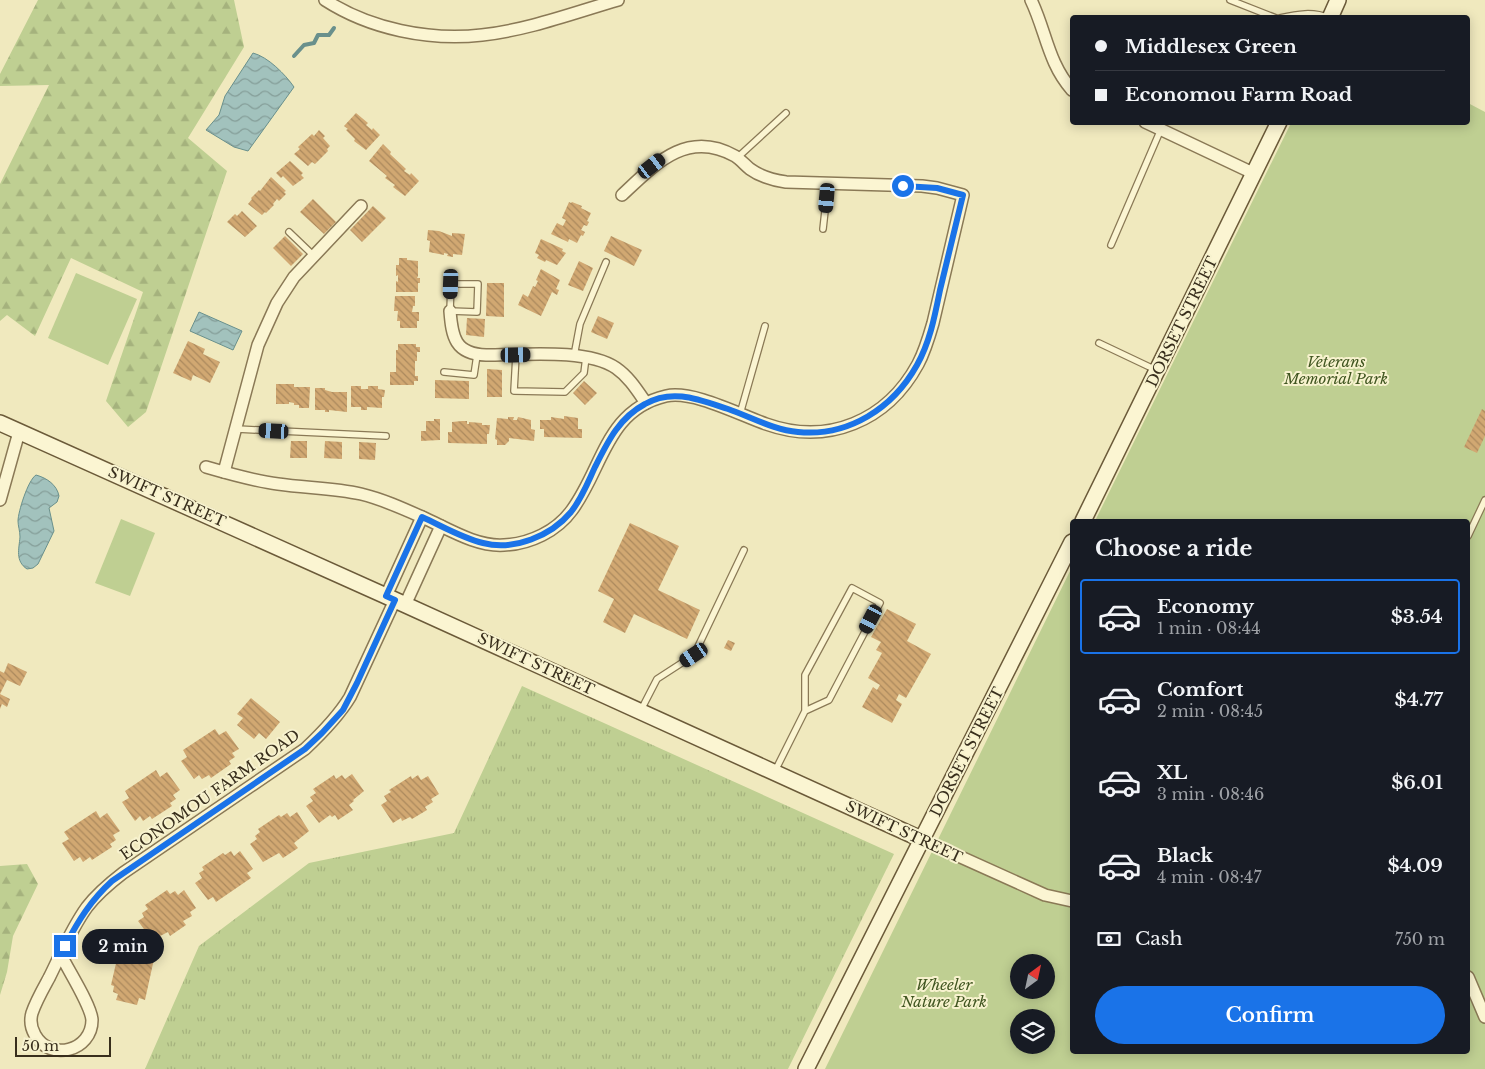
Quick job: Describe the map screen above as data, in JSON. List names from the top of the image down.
{
  "streets": {
    "street": ["DORSET STREET", "SWIFT STREET", "ECONOMOU FARM ROAD"]
  },
  "crossings": [
    ["DORSET STREET", "SWIFT STREET"],
    ["SWIFT STREET", "ECONOMOU FARM ROAD"]
  ],
  "parks": ["Veterans Memorial Park", "Wheeler Nature Park"],
  "scale_bar": "50 m",
  "north": "top right",
  "page": {
    "banner": ["Middlesex Green", "Economou Farm Road"],
    "heading": "Choose a ride",
    "list": [
      {
        "name": "Economy",
        "note": "1 min · 08:44",
        "value": "$3.54"
      },
      {
        "name": "Comfort",
        "note": "2 min · 08:45",
        "value": "$4.77"
      },
      {
        "name": "XL",
        "note": "3 min · 08:46",
        "value": "$6.01"
      },
      {
        "name": "Black",
        "note": "4 min · 08:47",
        "value": "$4.09"
      }
    ],
    "pay": ["Cash", "750 m"],
    "bubble": "2 min",
    "buttons": "Confirm",
    "scale": "50 m"
  }
}
